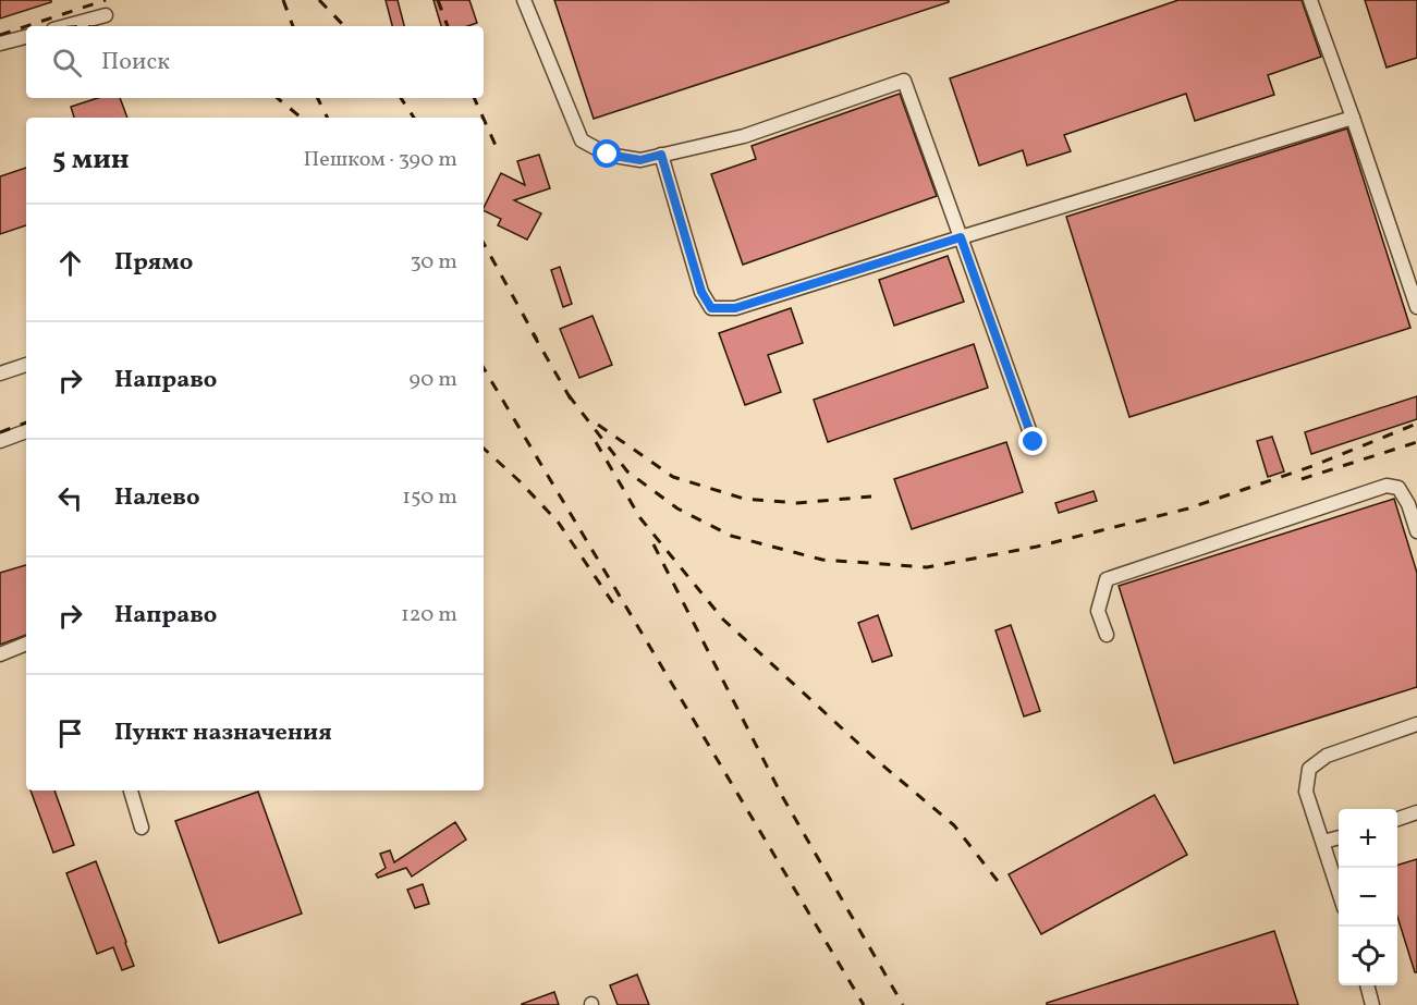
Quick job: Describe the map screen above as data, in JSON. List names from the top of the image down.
{
  "page": {
    "search": "Поиск",
    "heading": ["5 мин", "Пешком · 390 m"],
    "list": [
      ["Прямо", "30 m"],
      ["Направо", "90 m"],
      ["Налево", "150 m"],
      ["Направо", "120 m"],
      "Пункт назначения"
    ],
    "map_buttons": ["+", "−"]
  }
}
